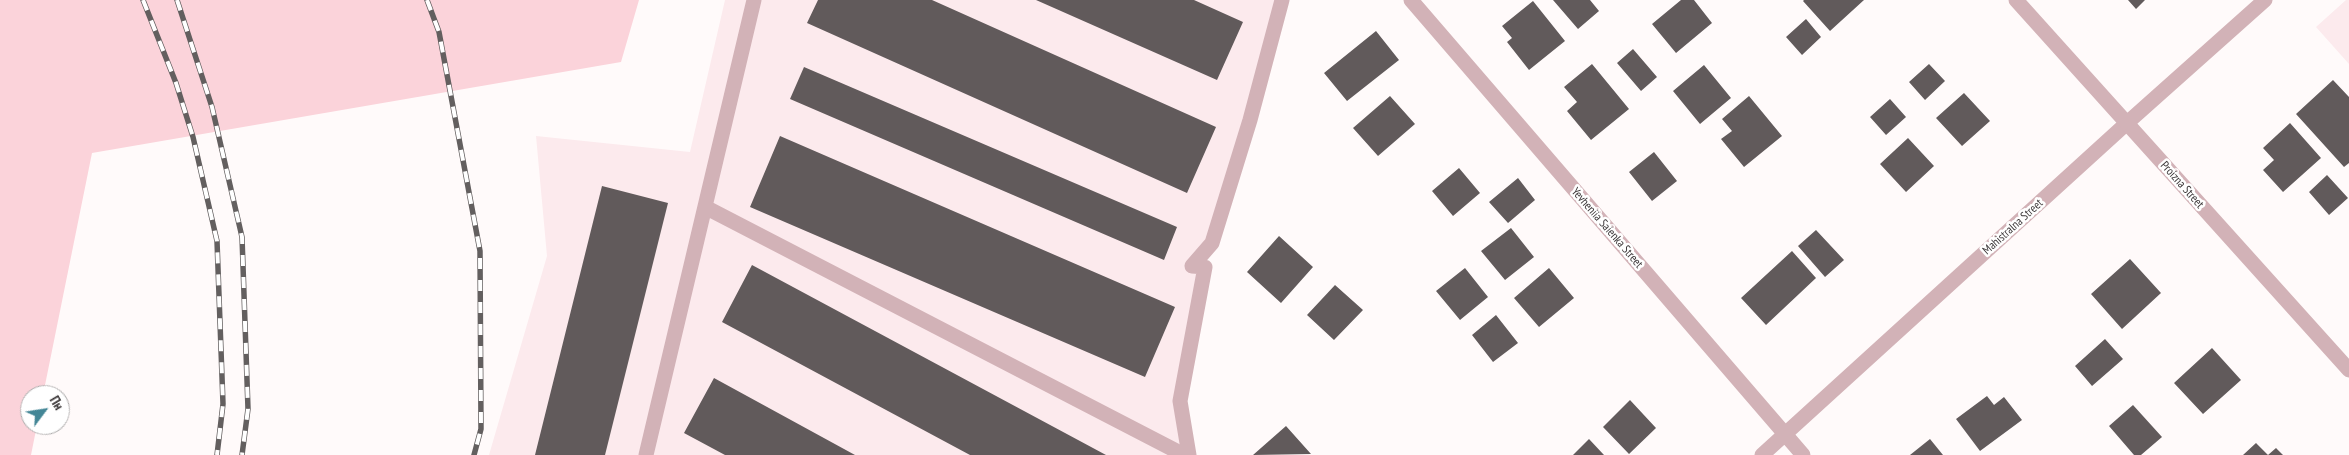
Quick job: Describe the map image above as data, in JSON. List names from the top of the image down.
{
  "streets": {
    "street": ["Proizna Street", "Mahistralna Street", "Yevheniia Saienka Street"]
  },
  "crossings": [
    ["Proizna Street", "Mahistralna Street"],
    ["Mahistralna Street", "Yevheniia Saienka Street"]
  ],
  "north": "top right"
}
